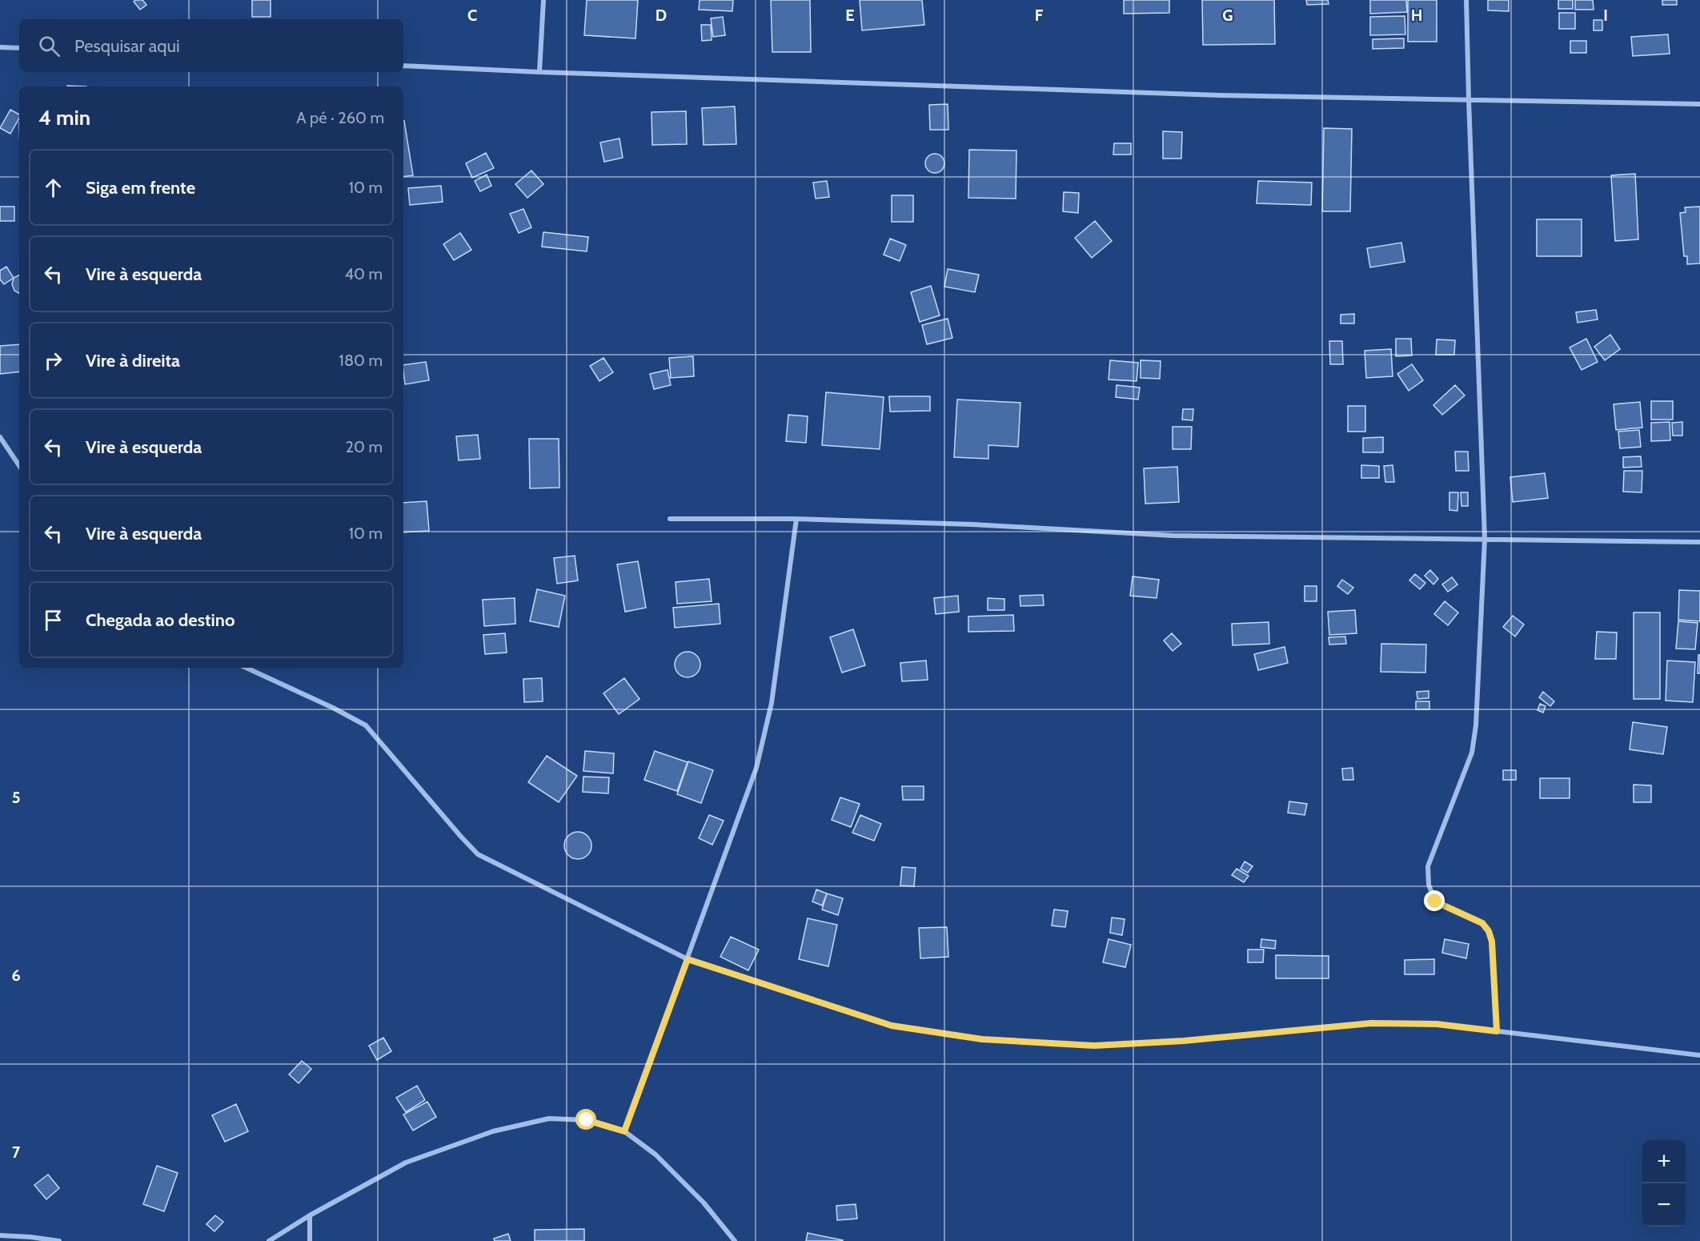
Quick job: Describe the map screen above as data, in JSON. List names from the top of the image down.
{
  "page": {
    "search": "Pesquisar aqui",
    "heading": ["4 min", "A pé · 260 m"],
    "list": [
      ["Siga em frente", "10 m"],
      ["Vire à esquerda", "40 m"],
      ["Vire à direita", "180 m"],
      ["Vire à esquerda", "20 m"],
      ["Vire à esquerda", "10 m"],
      "Chegada ao destino"
    ],
    "map_buttons": ["+", "−"]
  },
  "grid": {
    "columns": [
      "C",
      "D",
      "E",
      "F",
      "G",
      "H",
      "I"
    ],
    "rows": ["5", "6", "7"]
  }
}
